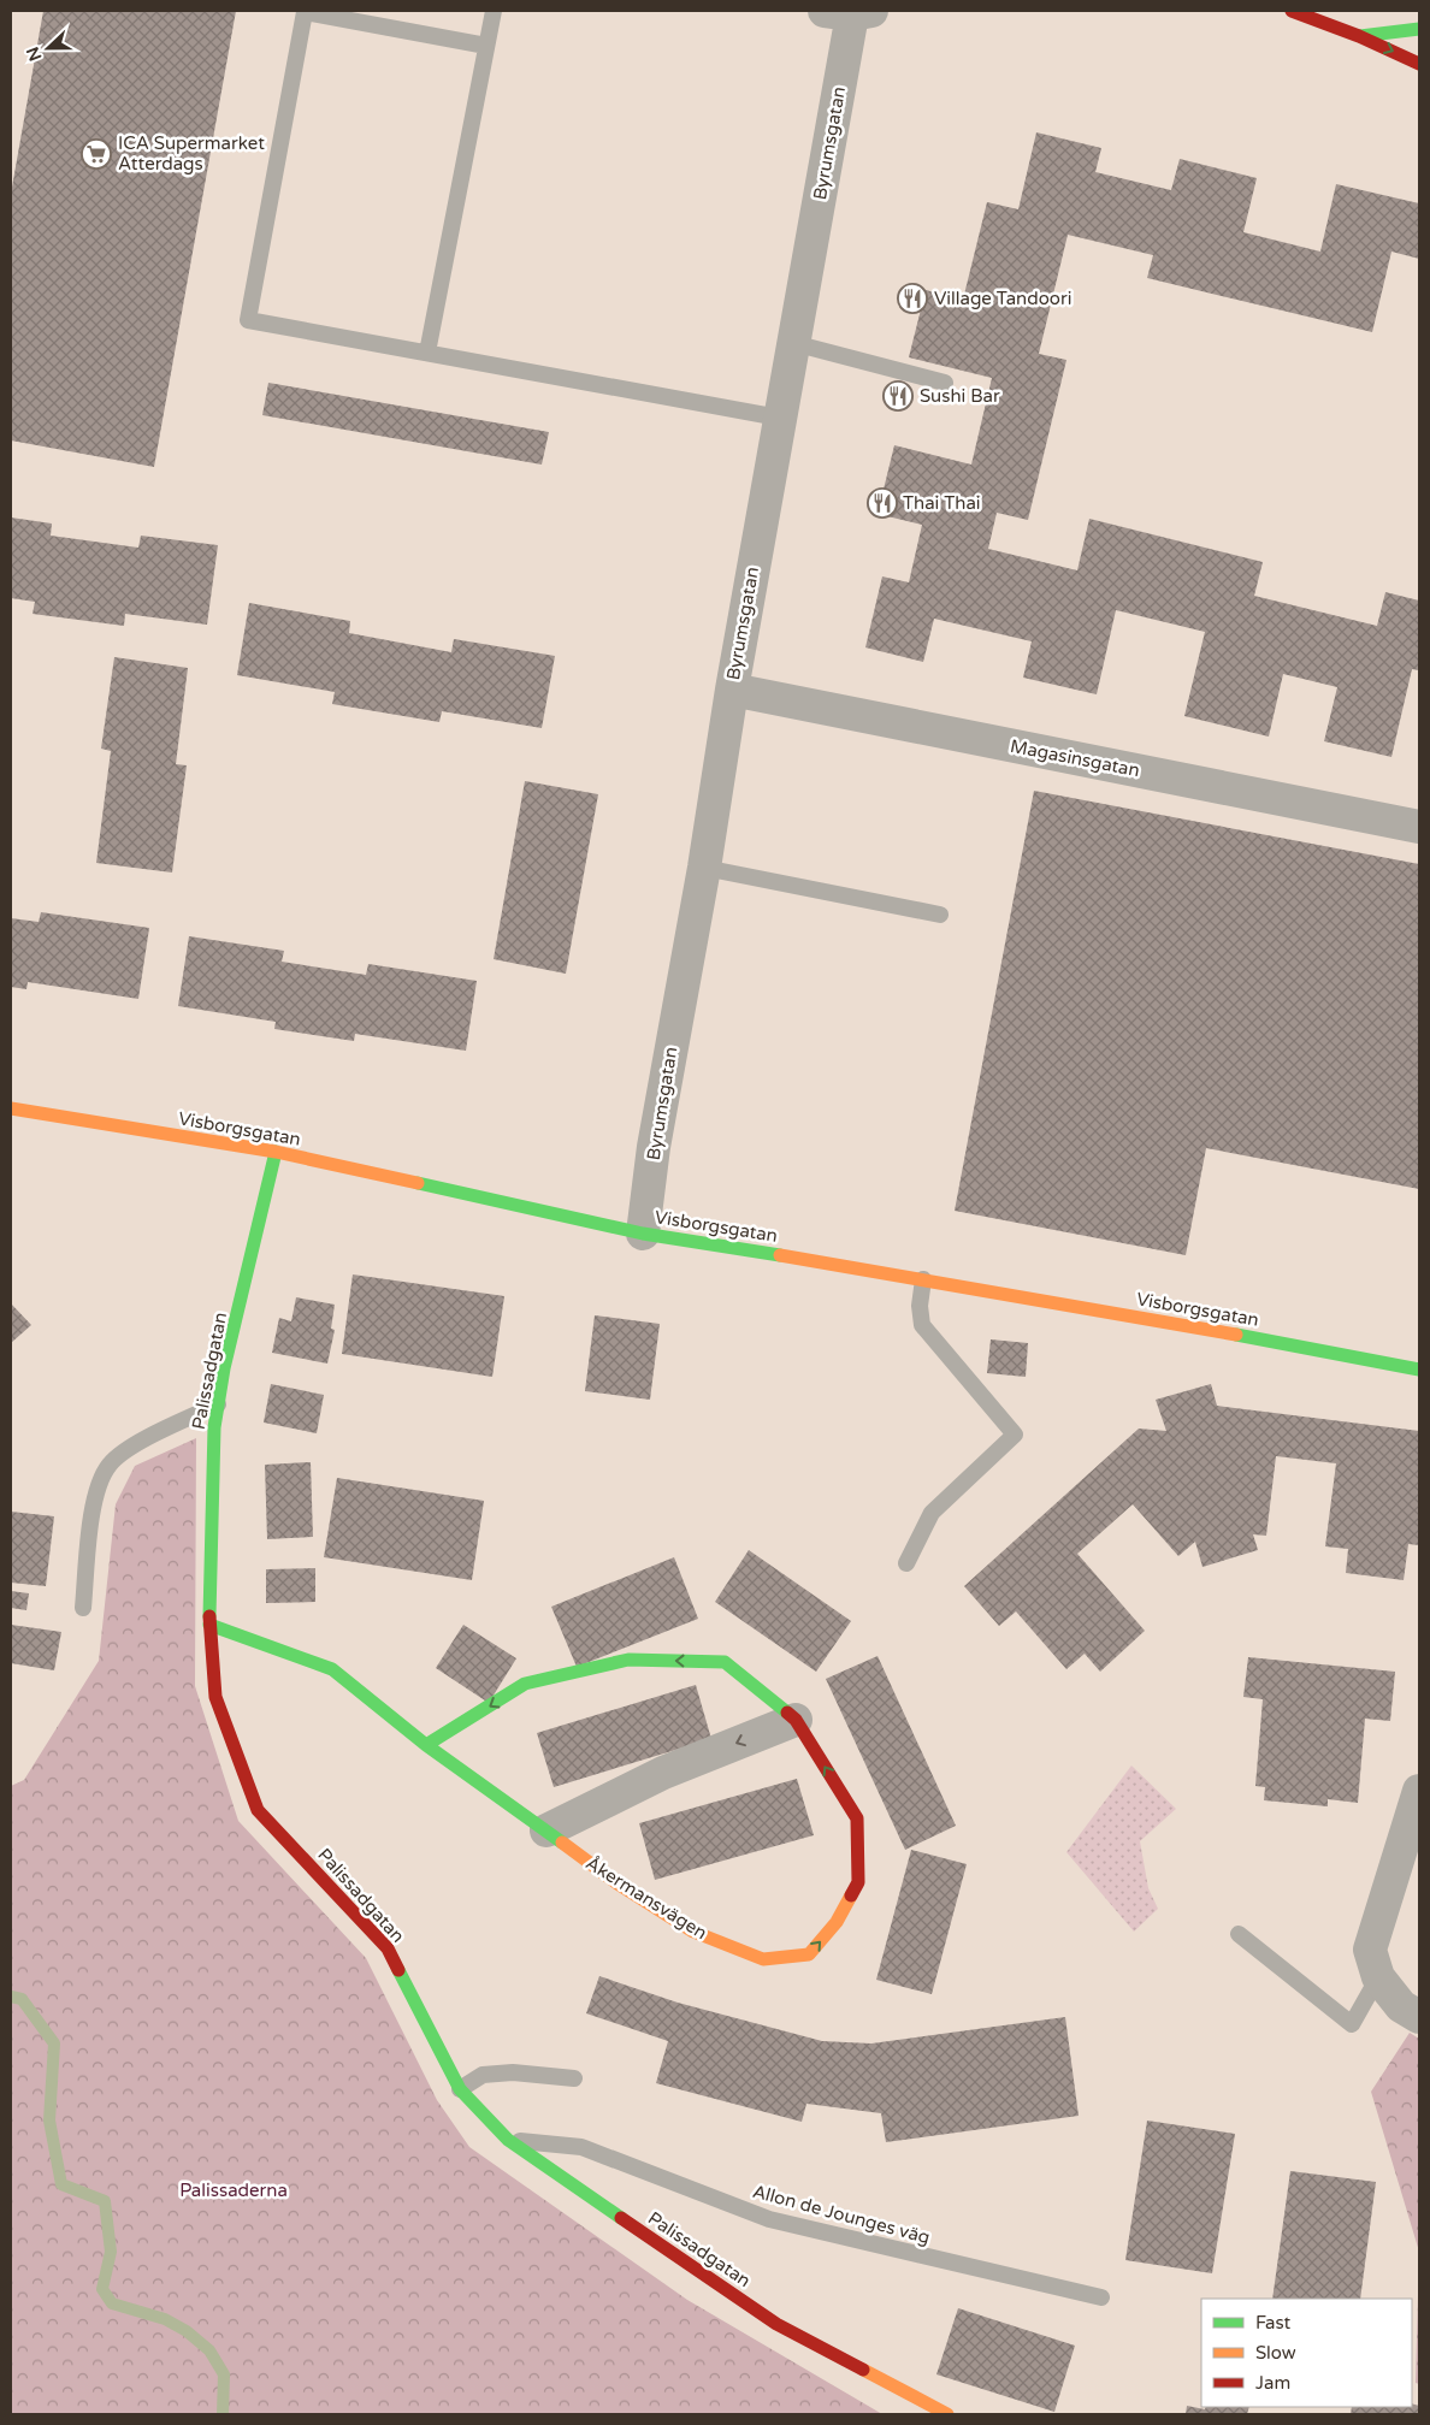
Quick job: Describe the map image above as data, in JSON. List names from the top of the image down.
{
  "streets": {
    "street": [
      "Byrumsgatan",
      "Magasinsgatan",
      "Visborgsgatan",
      "Palissadgatan",
      "Åkermansvägen"
    ],
    "lane": ["Allon de Jounges väg"]
  },
  "crossings": [
    ["Byrumsgatan", "Magasinsgatan"],
    ["Byrumsgatan", "Visborgsgatan"],
    ["Visborgsgatan", "Palissadgatan"],
    ["Palissadgatan", "Åkermansvägen"],
    ["Palissadgatan", "Allon de Jounges väg"]
  ],
  "parks": ["Palissaderna"],
  "places": {
    "supermarket": ["ICA Supermarket Atterdags"],
    "restaurant": ["Village Tandoori", "Sushi Bar", "Thai Thai"]
  },
  "legend": ["Fast", "Slow", "Jam"],
  "north": "left"
}
